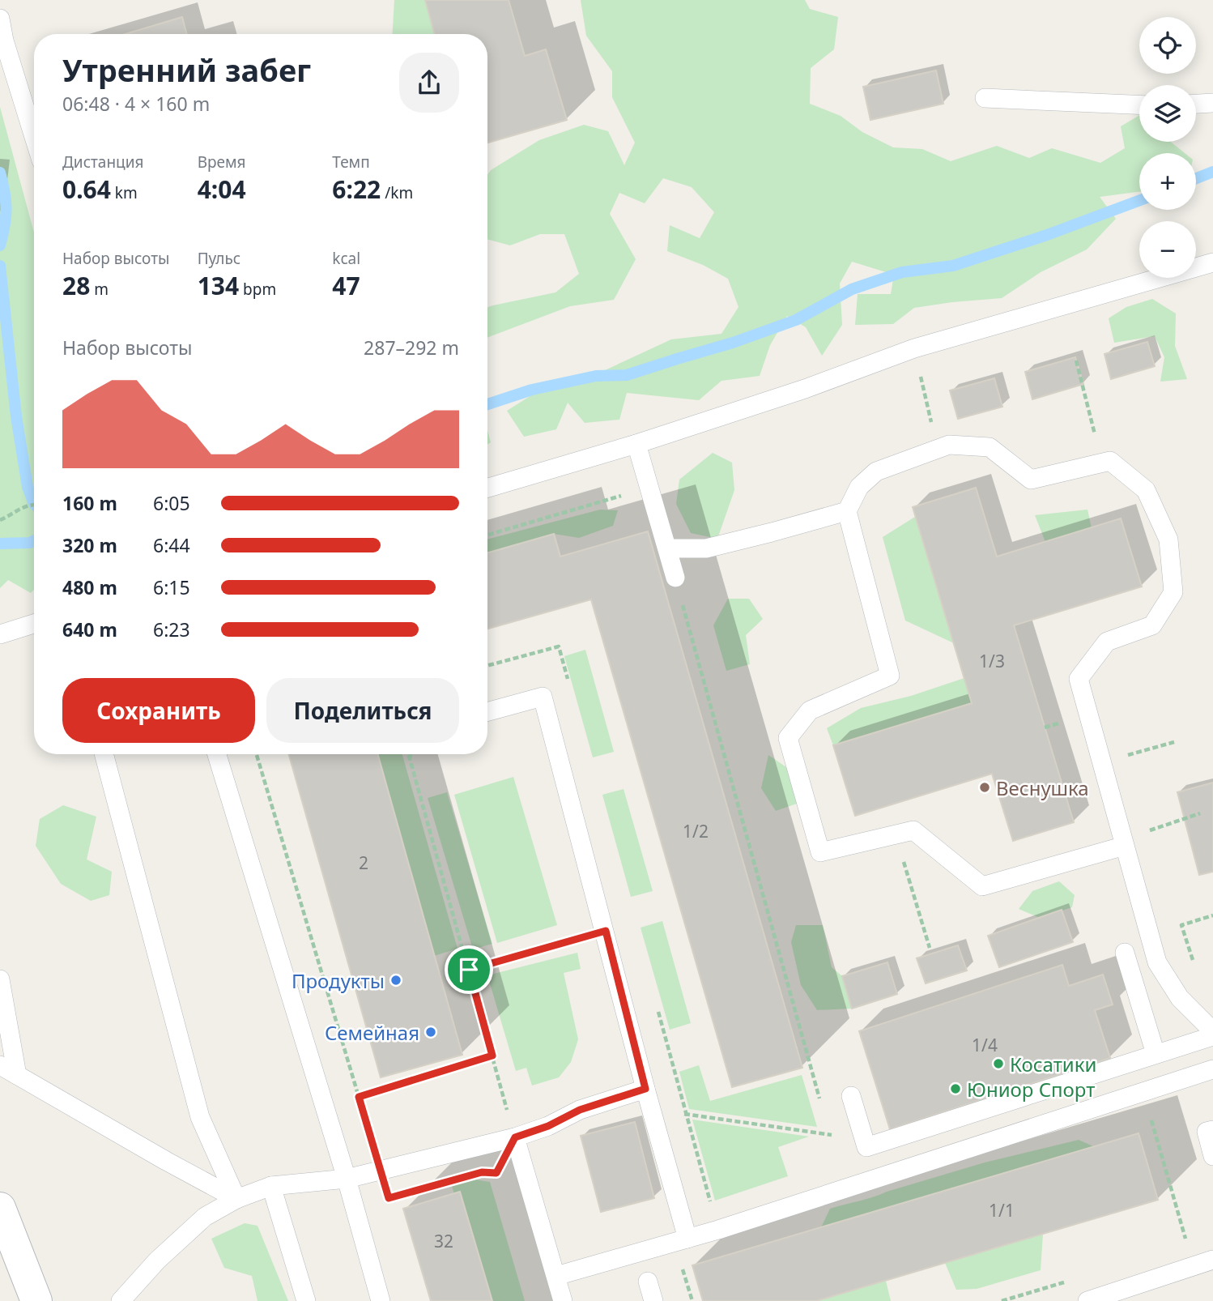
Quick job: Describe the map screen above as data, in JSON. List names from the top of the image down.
{
  "places": [
    "Веснушка",
    "Продукты",
    "Семейная",
    "Косатики",
    "Юниор Спорт"
  ],
  "house_numbers": [
    "1/3",
    "1/2",
    "2",
    "1/4",
    "1/1",
    "32"
  ],
  "page": {
    "map_buttons": ["+", "−"],
    "heading": ["Утренний забег", "06:48 · 4 × 160 m"],
    "stats": [
      ["Дистанция", "0.64 km"],
      ["Время", "4:04"],
      ["Темп", "6:22 /km"],
      ["Набор высоты", "28 m"],
      ["Пульс", "134 bpm"],
      ["kcal", "47"]
    ],
    "chart": ["Набор высоты", "287–292 m"],
    "list": [
      {
        "name": "160 m",
        "note": "6:05"
      },
      {
        "name": "320 m",
        "note": "6:44"
      },
      {
        "name": "480 m",
        "note": "6:15"
      },
      {
        "name": "640 m",
        "note": "6:23"
      }
    ],
    "buttons": ["Сохранить", "Поделиться"]
  }
}
